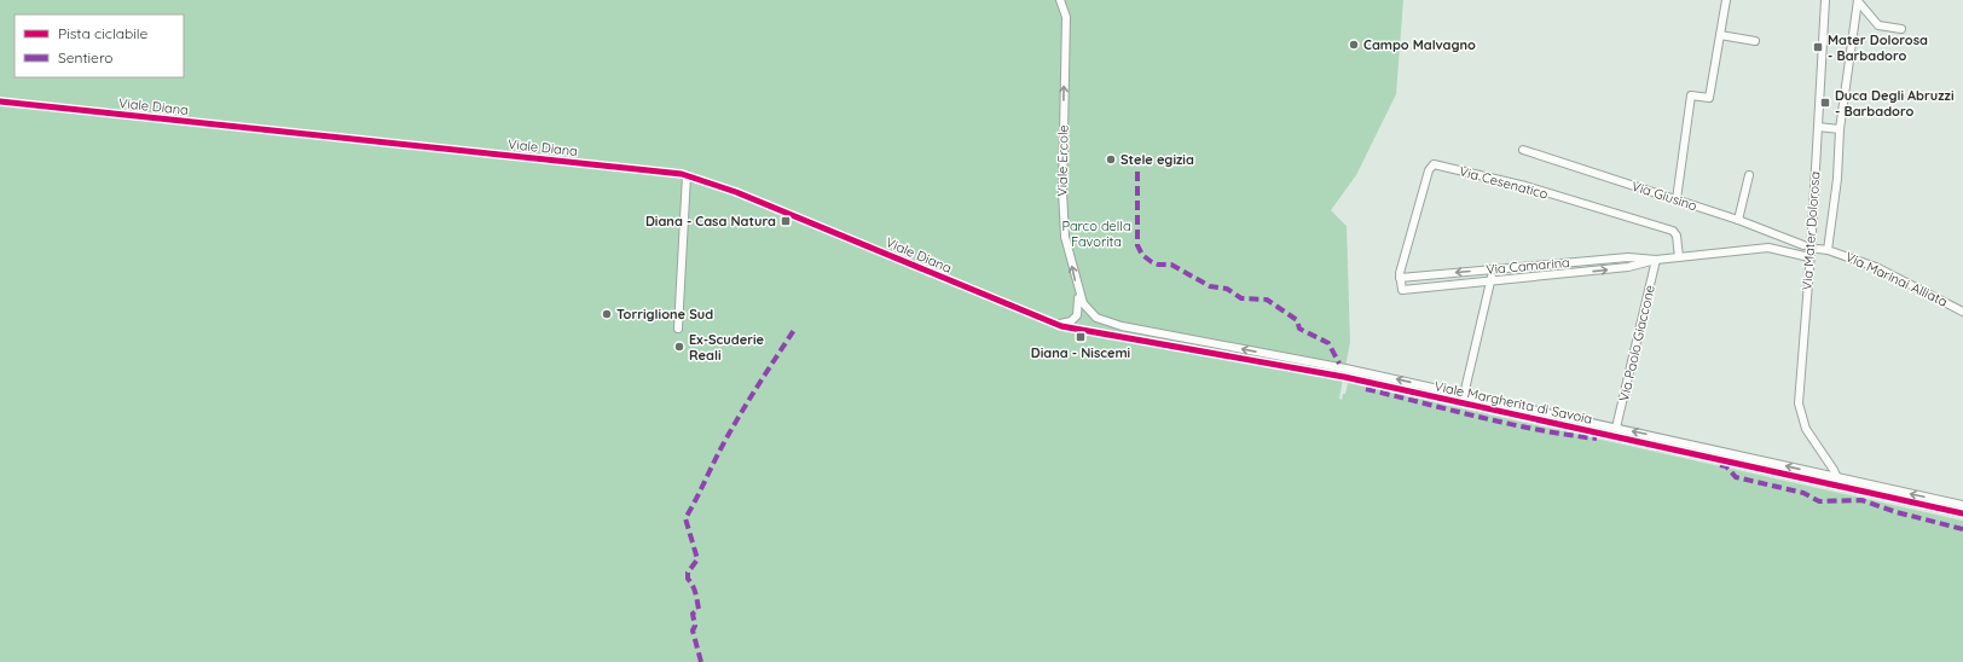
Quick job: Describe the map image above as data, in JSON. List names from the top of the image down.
{
  "streets": {
    "street": [
      "Viale Diana",
      "Viale Ercole",
      "Via Cesenatico",
      "Via Giusino",
      "Via Mater Dolorosa",
      "Via Camarina",
      "Via Marinai Alliata",
      "Via Paolo Giaccone",
      "Viale Margherita di Savoia"
    ]
  },
  "crossings": [
    ["Viale Diana", "Viale Margherita di Savoia"],
    ["Viale Ercole", "Viale Margherita di Savoia"],
    ["Via Cesenatico", "Via Camarina"],
    ["Via Mater Dolorosa", "Via Camarina"],
    ["Via Mater Dolorosa", "Viale Margherita di Savoia"],
    ["Via Camarina", "Via Paolo Giaccone"],
    ["Via Paolo Giaccone", "Viale Margherita di Savoia"]
  ],
  "one_way": ["Viale Ercole"],
  "parks": ["Parco della Favorita"],
  "places": {
    "other": [
      "Campo Malvagno",
      "Stele egizia",
      "Torriglione Sud",
      "Ex-Scuderie Reali"
    ],
    "transit": [
      "Mater Dolorosa - Barbadoro",
      "Duca Degli Abruzzi - Barbadoro",
      "Diana - Casa Natura",
      "Diana - Niscemi"
    ]
  },
  "legend": ["Pista ciclabile", "Sentiero"]
}
